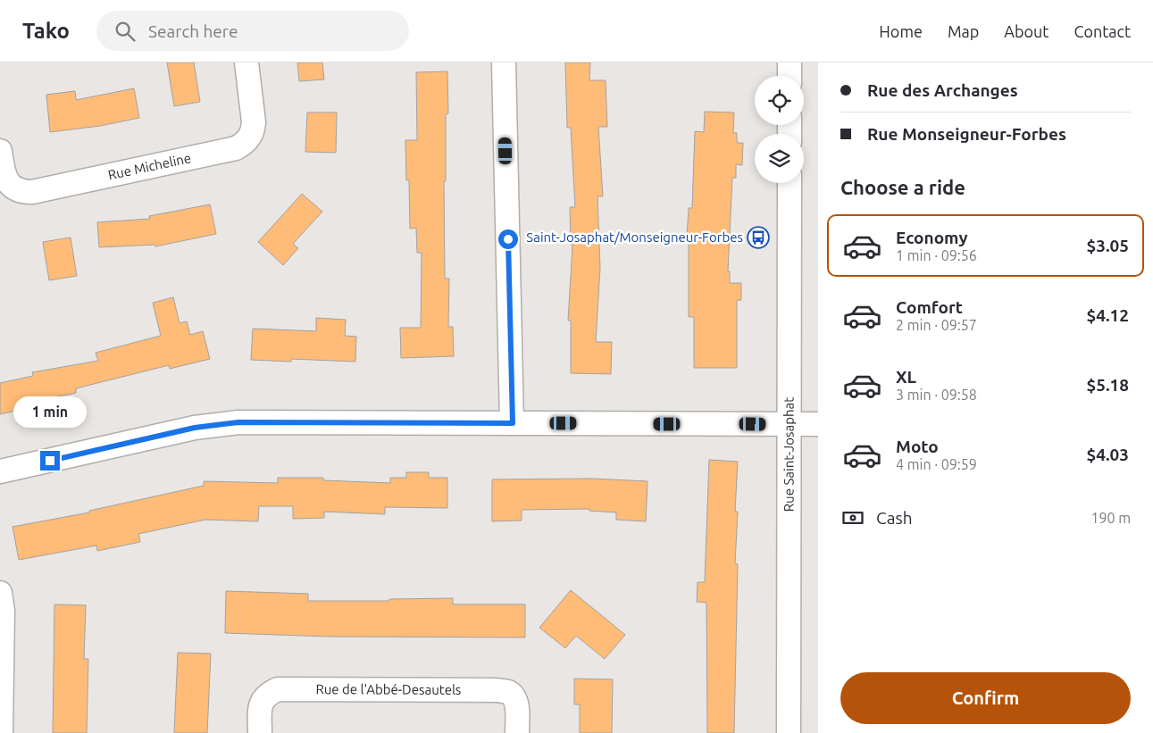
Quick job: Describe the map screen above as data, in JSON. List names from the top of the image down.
{
  "streets": {
    "street": ["Rue Micheline", "Rue Saint-Josaphat", "Rue de l'Abbé-Desautels"]
  },
  "places": {
    "bus stop": ["Saint-Josaphat/Monseigneur-Forbes"]
  },
  "page": {
    "header": "Tako",
    "search": "Search here",
    "nav": [
      "Home",
      "Map",
      "About",
      "Contact"
    ],
    "banner": ["Rue des Archanges", "Rue Monseigneur-Forbes"],
    "heading": "Choose a ride",
    "list": [
      {
        "name": "Economy",
        "note": "1 min · 09:56",
        "value": "$3.05"
      },
      {
        "name": "Comfort",
        "note": "2 min · 09:57",
        "value": "$4.12"
      },
      {
        "name": "XL",
        "note": "3 min · 09:58",
        "value": "$5.18"
      },
      {
        "name": "Moto",
        "note": "4 min · 09:59",
        "value": "$4.03"
      }
    ],
    "bubble": "1 min",
    "pay": ["Cash", "190 m"],
    "buttons": "Confirm"
  }
}
